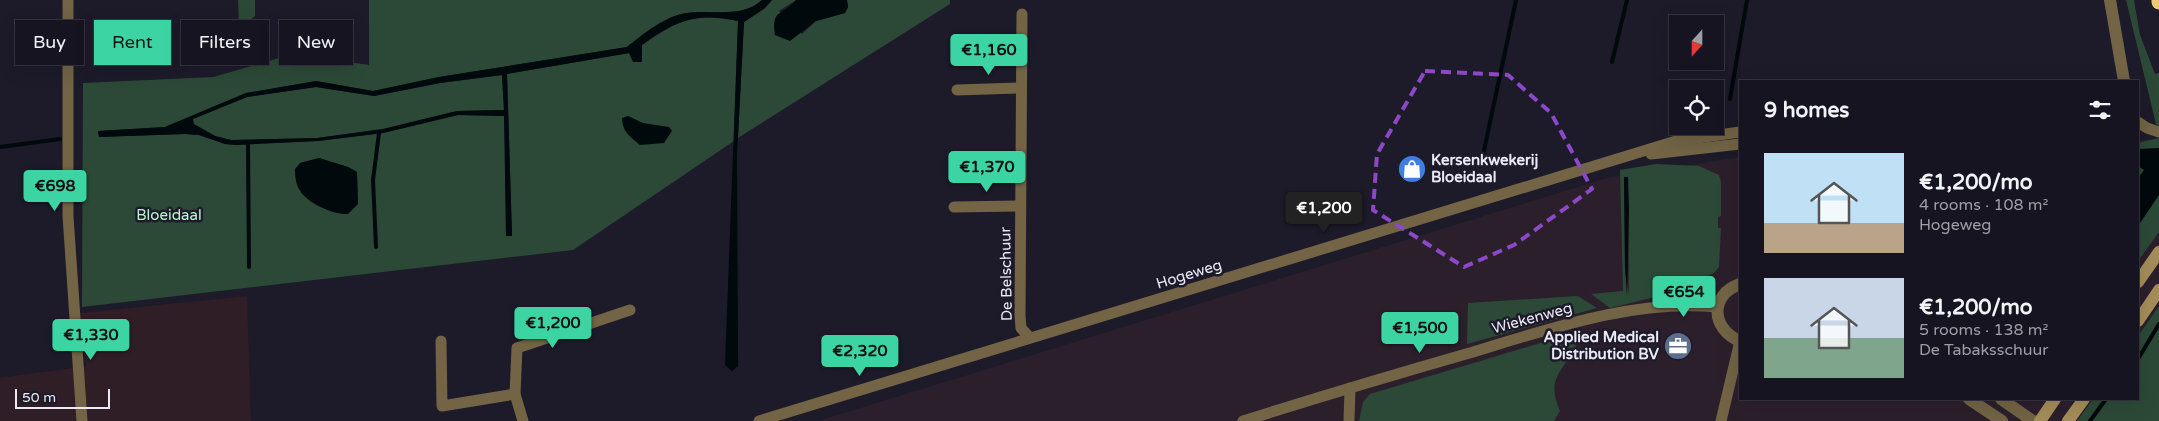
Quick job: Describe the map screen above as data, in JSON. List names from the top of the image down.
{
  "streets": {
    "street": ["De Belschuur", "Hogeweg", "Wiekenweg"]
  },
  "crossings": [
    ["De Belschuur", "Hogeweg"]
  ],
  "parks": ["Bloeidaal"],
  "places": {
    "shop": ["Kersenkwekerij Bloeidaal"],
    "office": ["Applied Medical Distribution BV"]
  },
  "scale_bar": "50 m",
  "north": "bottom",
  "page": {
    "chip": [
      "Buy",
      "Rent",
      "Filters",
      "New"
    ],
    "price": [
      "€1,160",
      "€1,370",
      "€698",
      "€1,200",
      "€654",
      "€1,200",
      "€1,500",
      "€1,330",
      "€2,320"
    ],
    "heading": "9 homes",
    "list": [
      {
        "name": "€1,200/mo",
        "note": "4 rooms · 108 m² · Hogeweg"
      },
      {
        "name": "€1,200/mo",
        "note": "5 rooms · 138 m² · De Tabaksschuur"
      }
    ],
    "scale": "50 m"
  }
}
